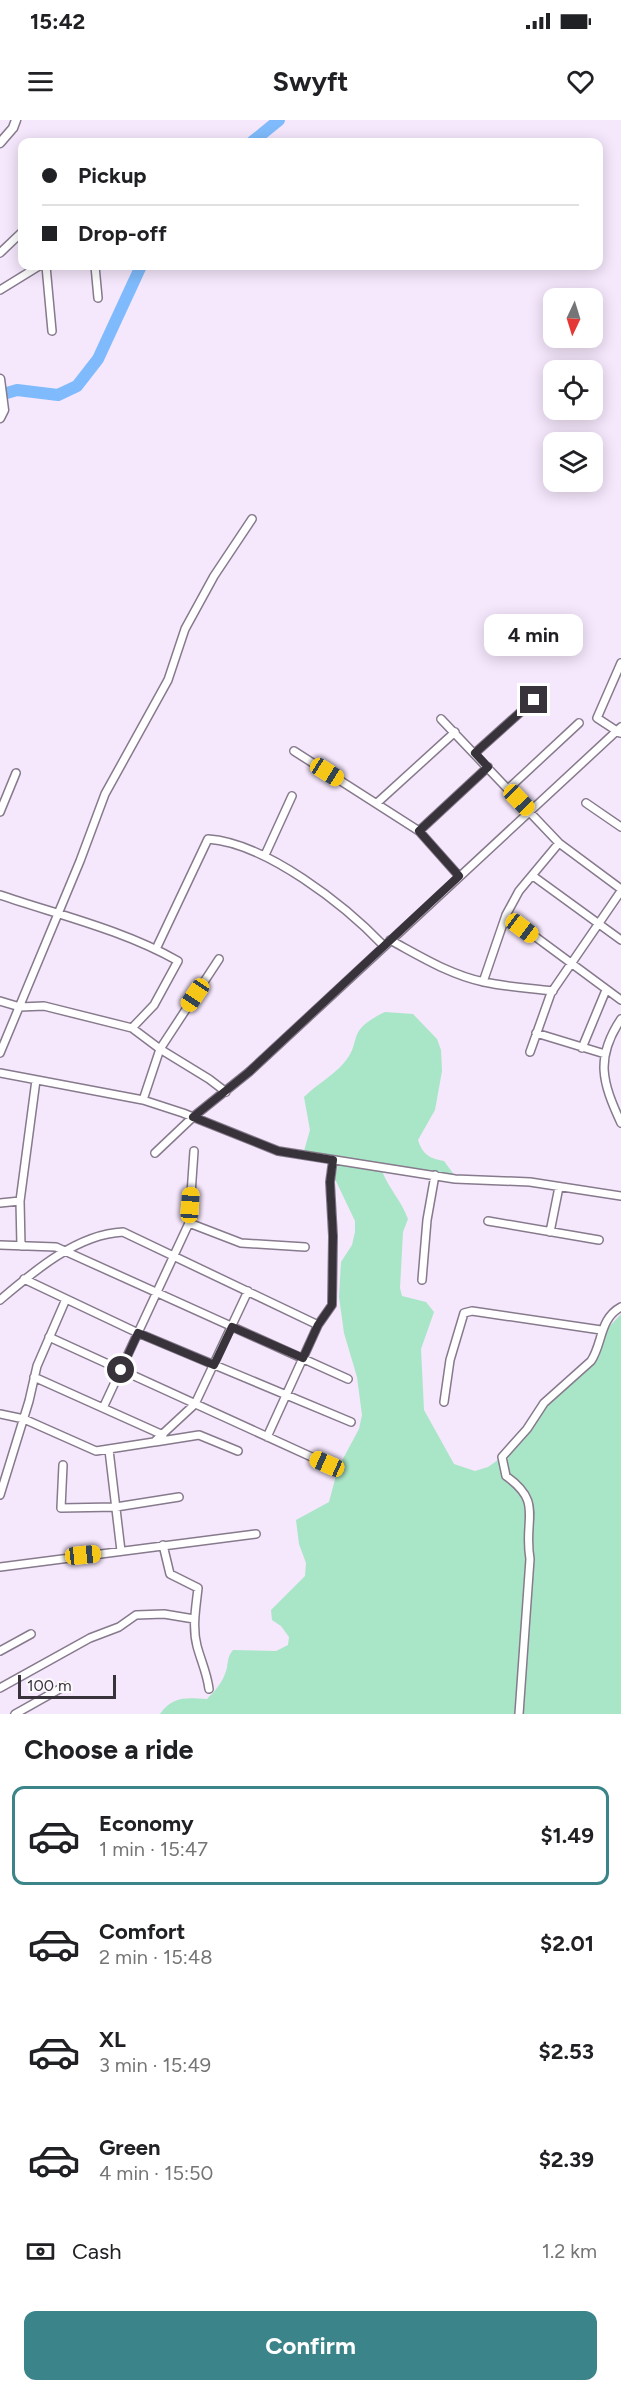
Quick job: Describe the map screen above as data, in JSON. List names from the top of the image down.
{
  "scale_bar": "100 m",
  "north": "bottom",
  "page": {
    "status": "15:42",
    "header": "Swyft",
    "banner": ["Pickup", "Drop-off"],
    "bubble": "4 min",
    "scale": "100 m",
    "heading": "Choose a ride",
    "list": [
      {
        "name": "Economy",
        "note": "1 min · 15:47",
        "value": "$1.49"
      },
      {
        "name": "Comfort",
        "note": "2 min · 15:48",
        "value": "$2.01"
      },
      {
        "name": "XL",
        "note": "3 min · 15:49",
        "value": "$2.53"
      },
      {
        "name": "Green",
        "note": "4 min · 15:50",
        "value": "$2.39"
      }
    ],
    "pay": ["Cash", "1.2 km"],
    "buttons": "Confirm"
  }
}
